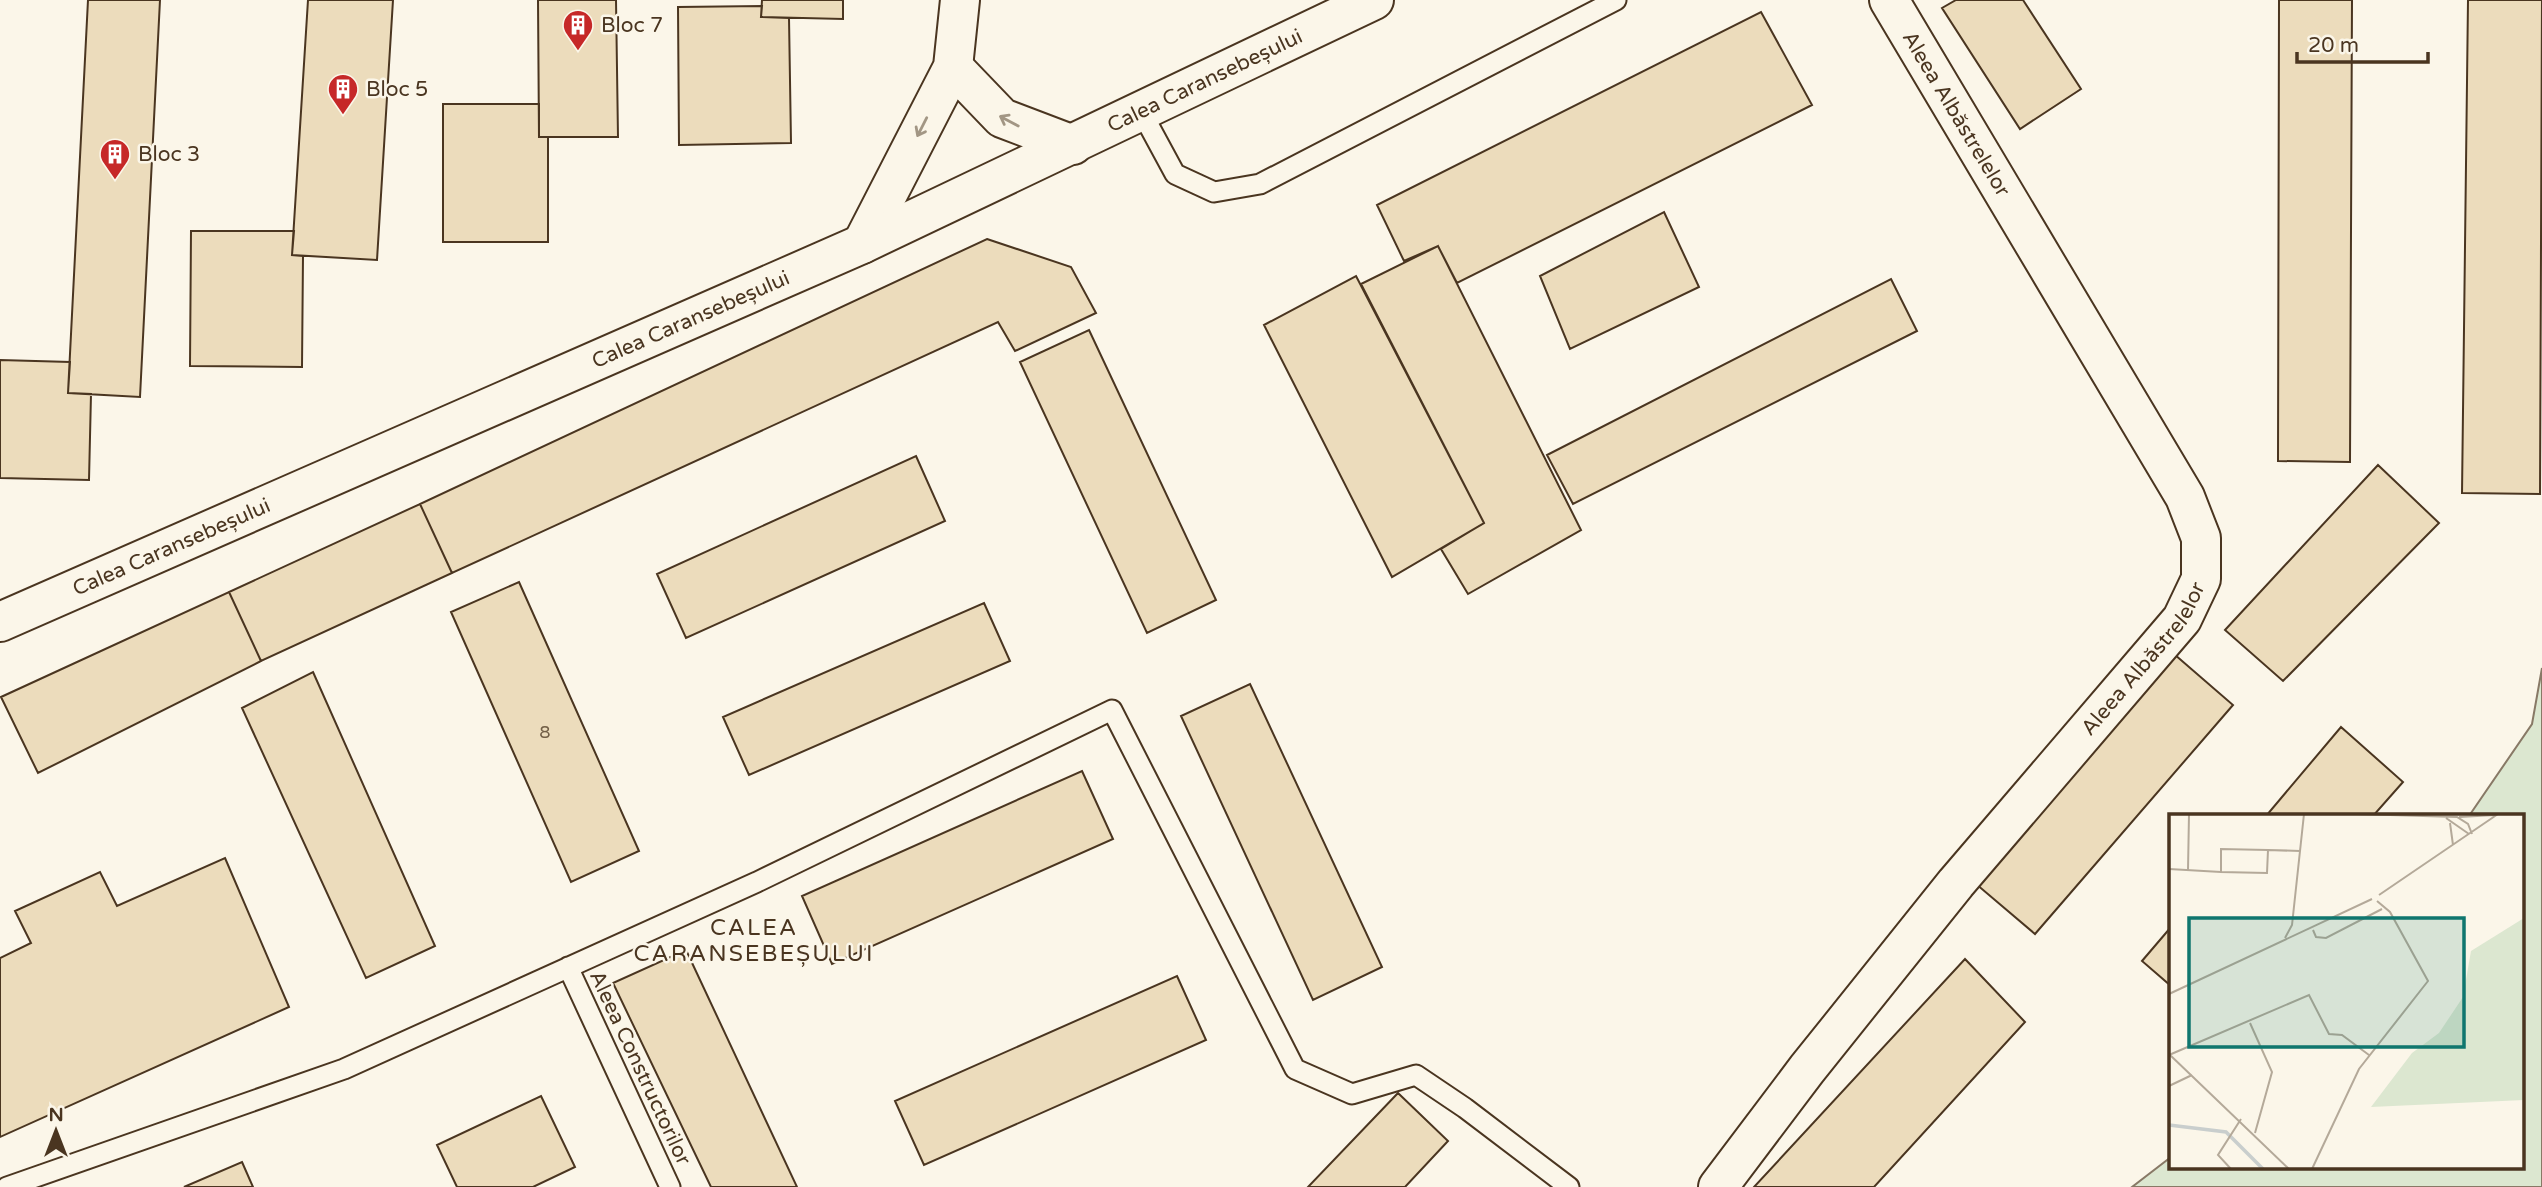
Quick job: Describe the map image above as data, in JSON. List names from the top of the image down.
{
  "streets": {
    "street": ["Calea Caransebeșului", "Aleea Albăstrelelor"],
    "lane": ["Aleea Constructorilor"]
  },
  "districts": ["CALEA CARANSEBEȘULUI"],
  "places": {
    "building": ["Bloc 7", "Bloc 5", "Bloc 3"]
  },
  "house_numbers": ["8"],
  "scale_bar": "20 m",
  "north": "top"
}
